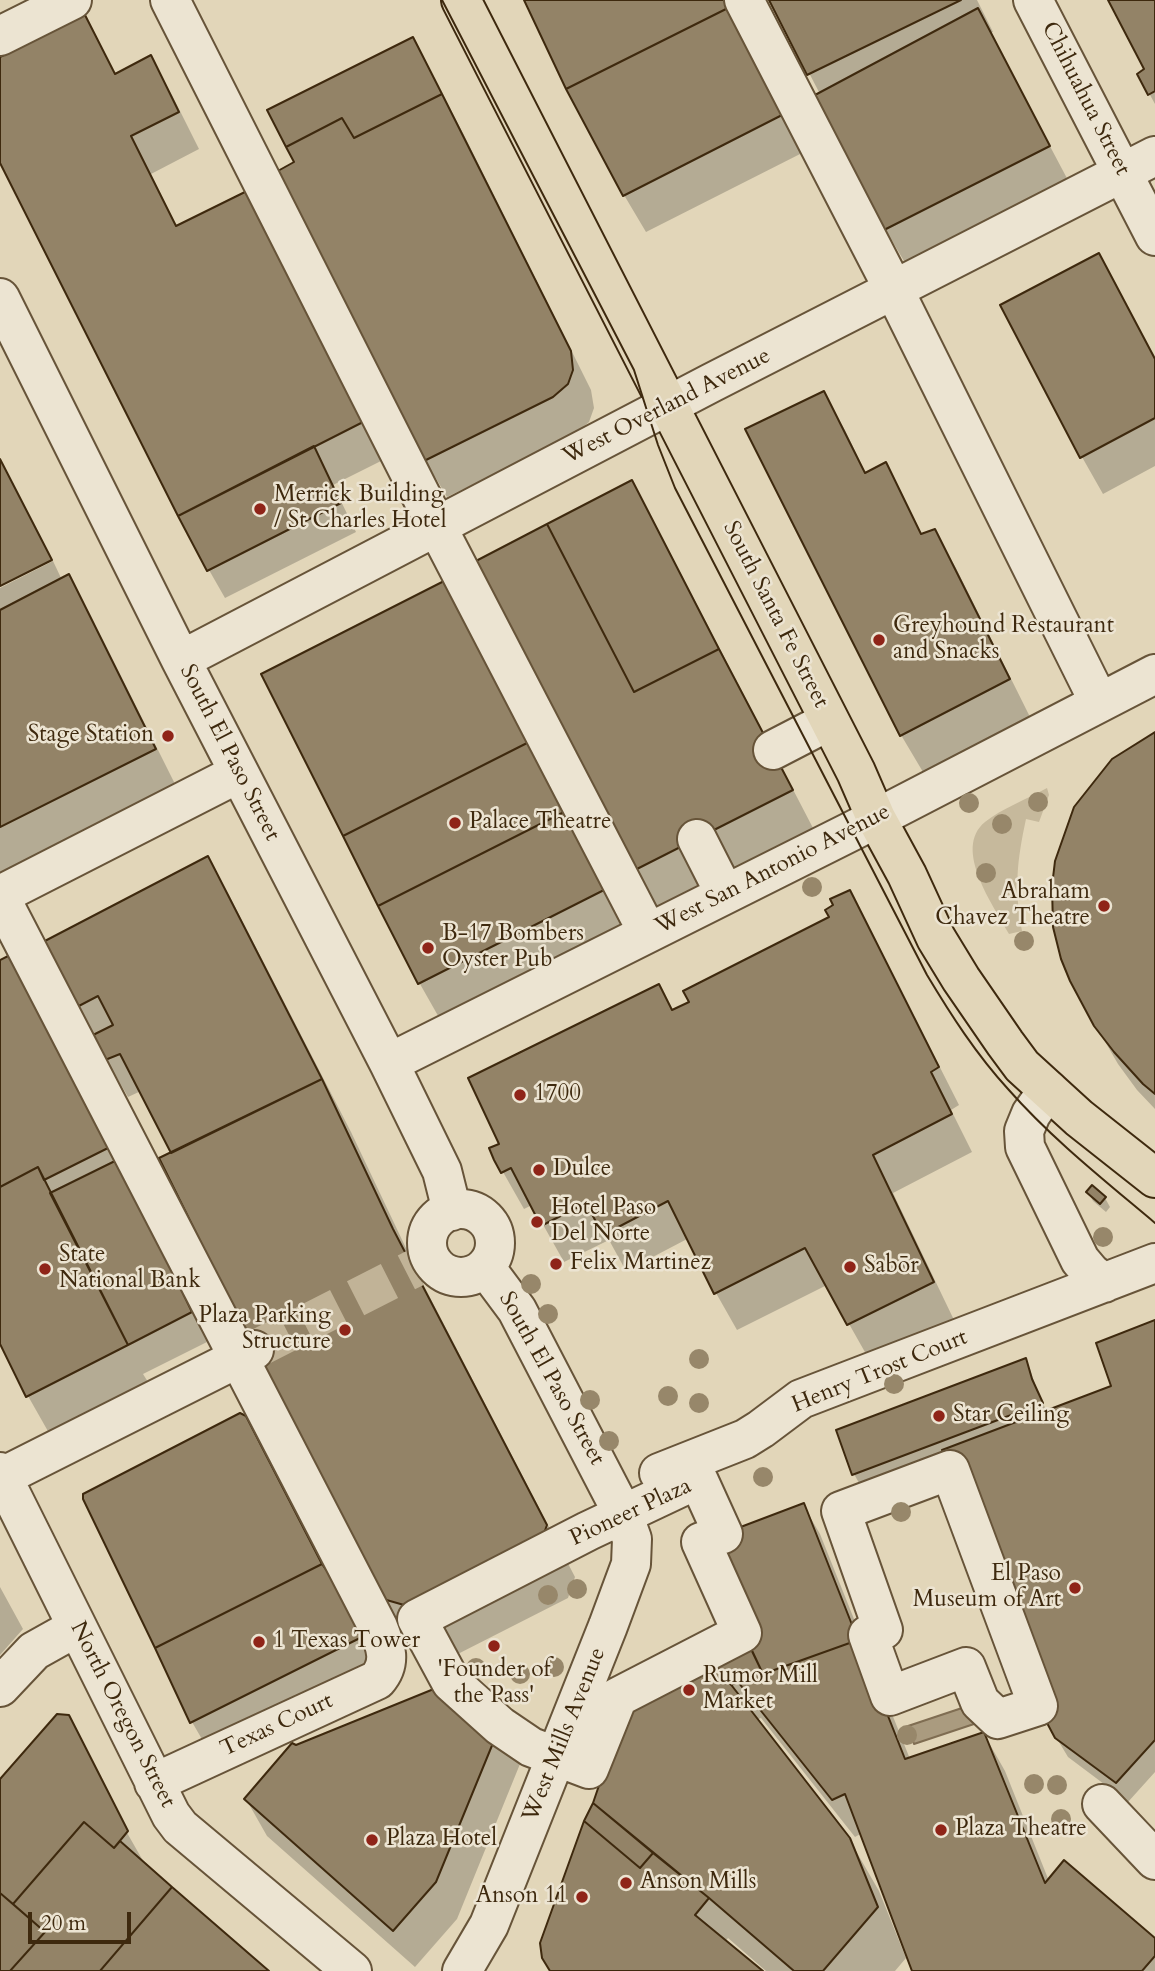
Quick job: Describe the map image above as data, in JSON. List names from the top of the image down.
{
  "streets": {
    "main road": ["South Santa Fe Street"],
    "street": [
      "Chihuahua Street",
      "West Overland Avenue",
      "South El Paso Street",
      "West San Antonio Avenue",
      "Henry Trost Court",
      "Pioneer Plaza",
      "North Oregon Street",
      "Texas Court",
      "West Mills Avenue"
    ]
  },
  "crossings": [
    ["Chihuahua Street", "West Overland Avenue"],
    ["West Overland Avenue", "South Santa Fe Street"],
    ["West Overland Avenue", "South El Paso Street"],
    ["South Santa Fe Street", "West San Antonio Avenue"],
    ["South El Paso Street", "West San Antonio Avenue"],
    ["South El Paso Street", "Henry Trost Court"],
    ["South El Paso Street", "Pioneer Plaza"],
    ["South El Paso Street", "West Mills Avenue"],
    ["Henry Trost Court", "Pioneer Plaza"],
    ["Henry Trost Court", "West Mills Avenue"],
    ["Pioneer Plaza", "West Mills Avenue"],
    ["North Oregon Street", "Texas Court"]
  ],
  "places": [
    "Merrick Building / St Charles Hotel",
    "Greyhound Restaurant and Snacks",
    "Stage Station",
    "Palace Theatre",
    "Abraham Chavez Theatre",
    "B-17 Bombers Oyster Pub",
    "1700",
    "Dulce",
    "Hotel Paso Del Norte",
    "Felix Martinez",
    "Sabōr",
    "State National Bank",
    "Plaza Parking Structure",
    "Star Ceiling",
    "El Paso Museum of Art",
    "1 Texas Tower",
    "'Founder of the Pass'",
    "Rumor Mill Market",
    "Plaza Theatre",
    "Plaza Hotel",
    "Anson Mills",
    "Anson 11"
  ],
  "scale_bar": "20 m"
}
